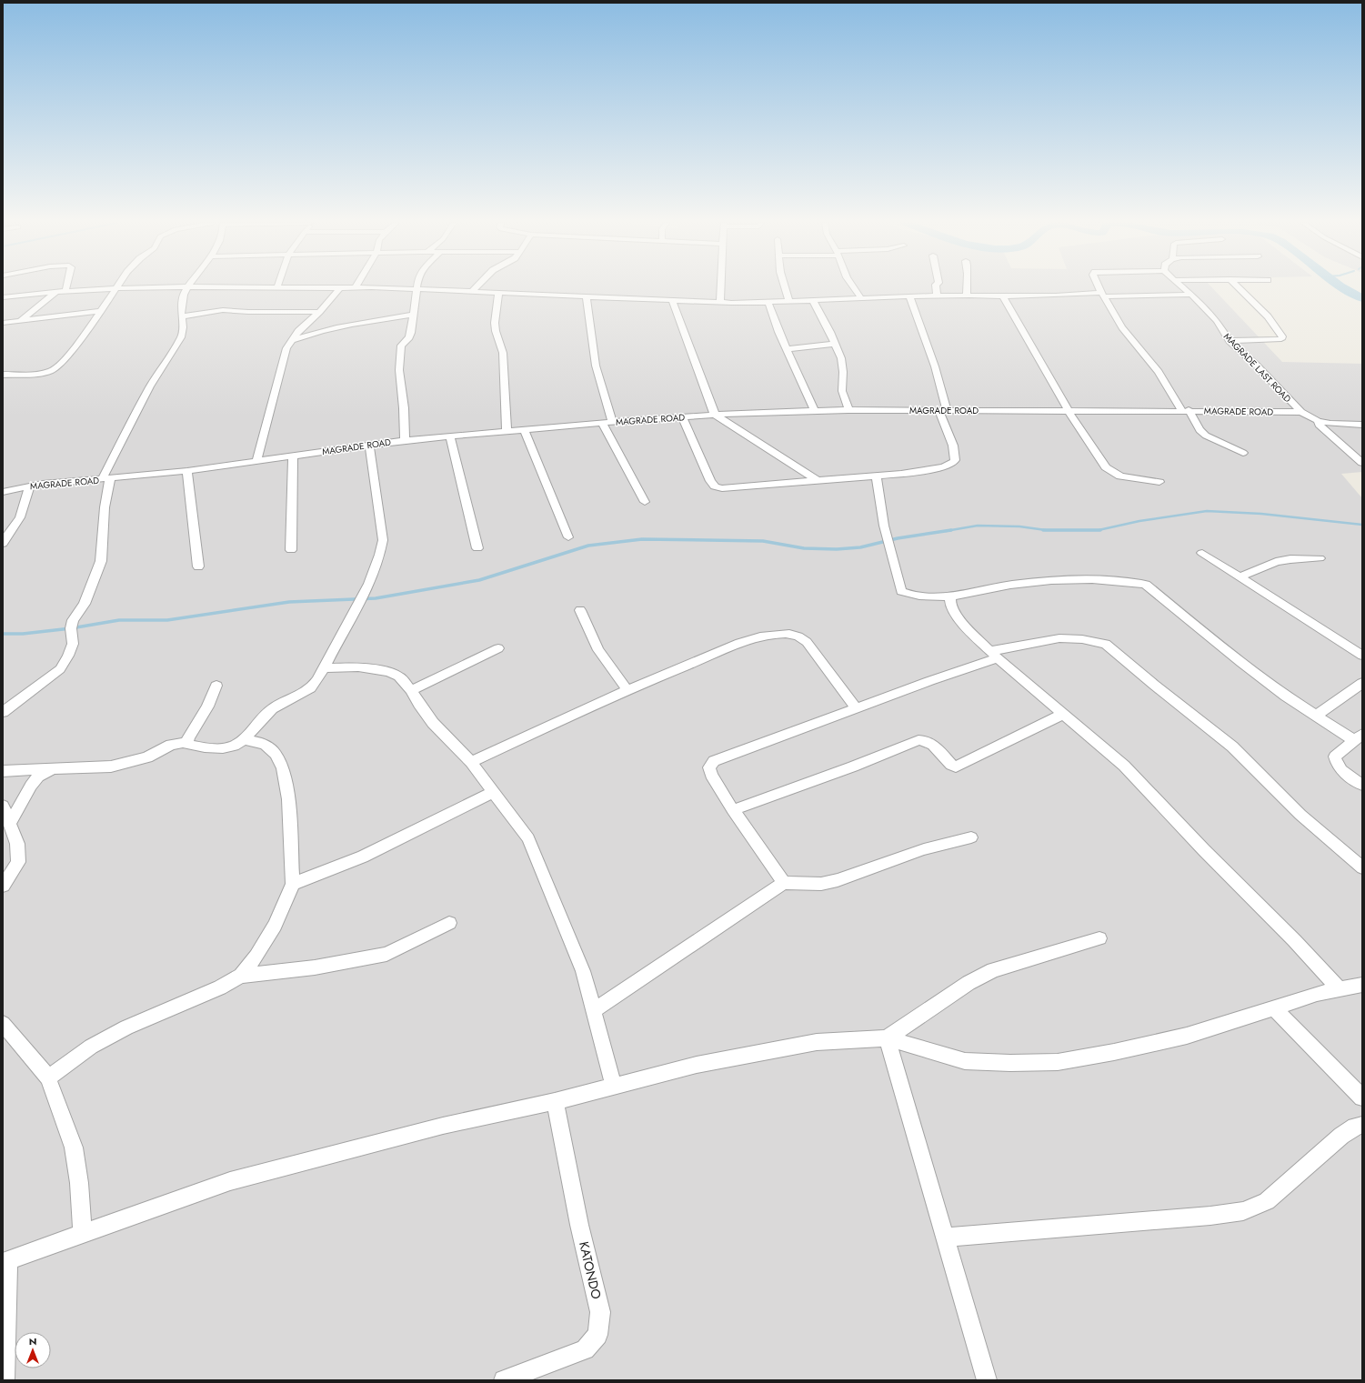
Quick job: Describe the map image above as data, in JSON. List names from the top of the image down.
{
  "streets": {
    "street": ["MAGRADE LAST ROAD", "MAGRADE ROAD", "KATONDO"]
  },
  "crossings": [
    ["MAGRADE LAST ROAD", "MAGRADE ROAD"]
  ],
  "north": "top"
}
